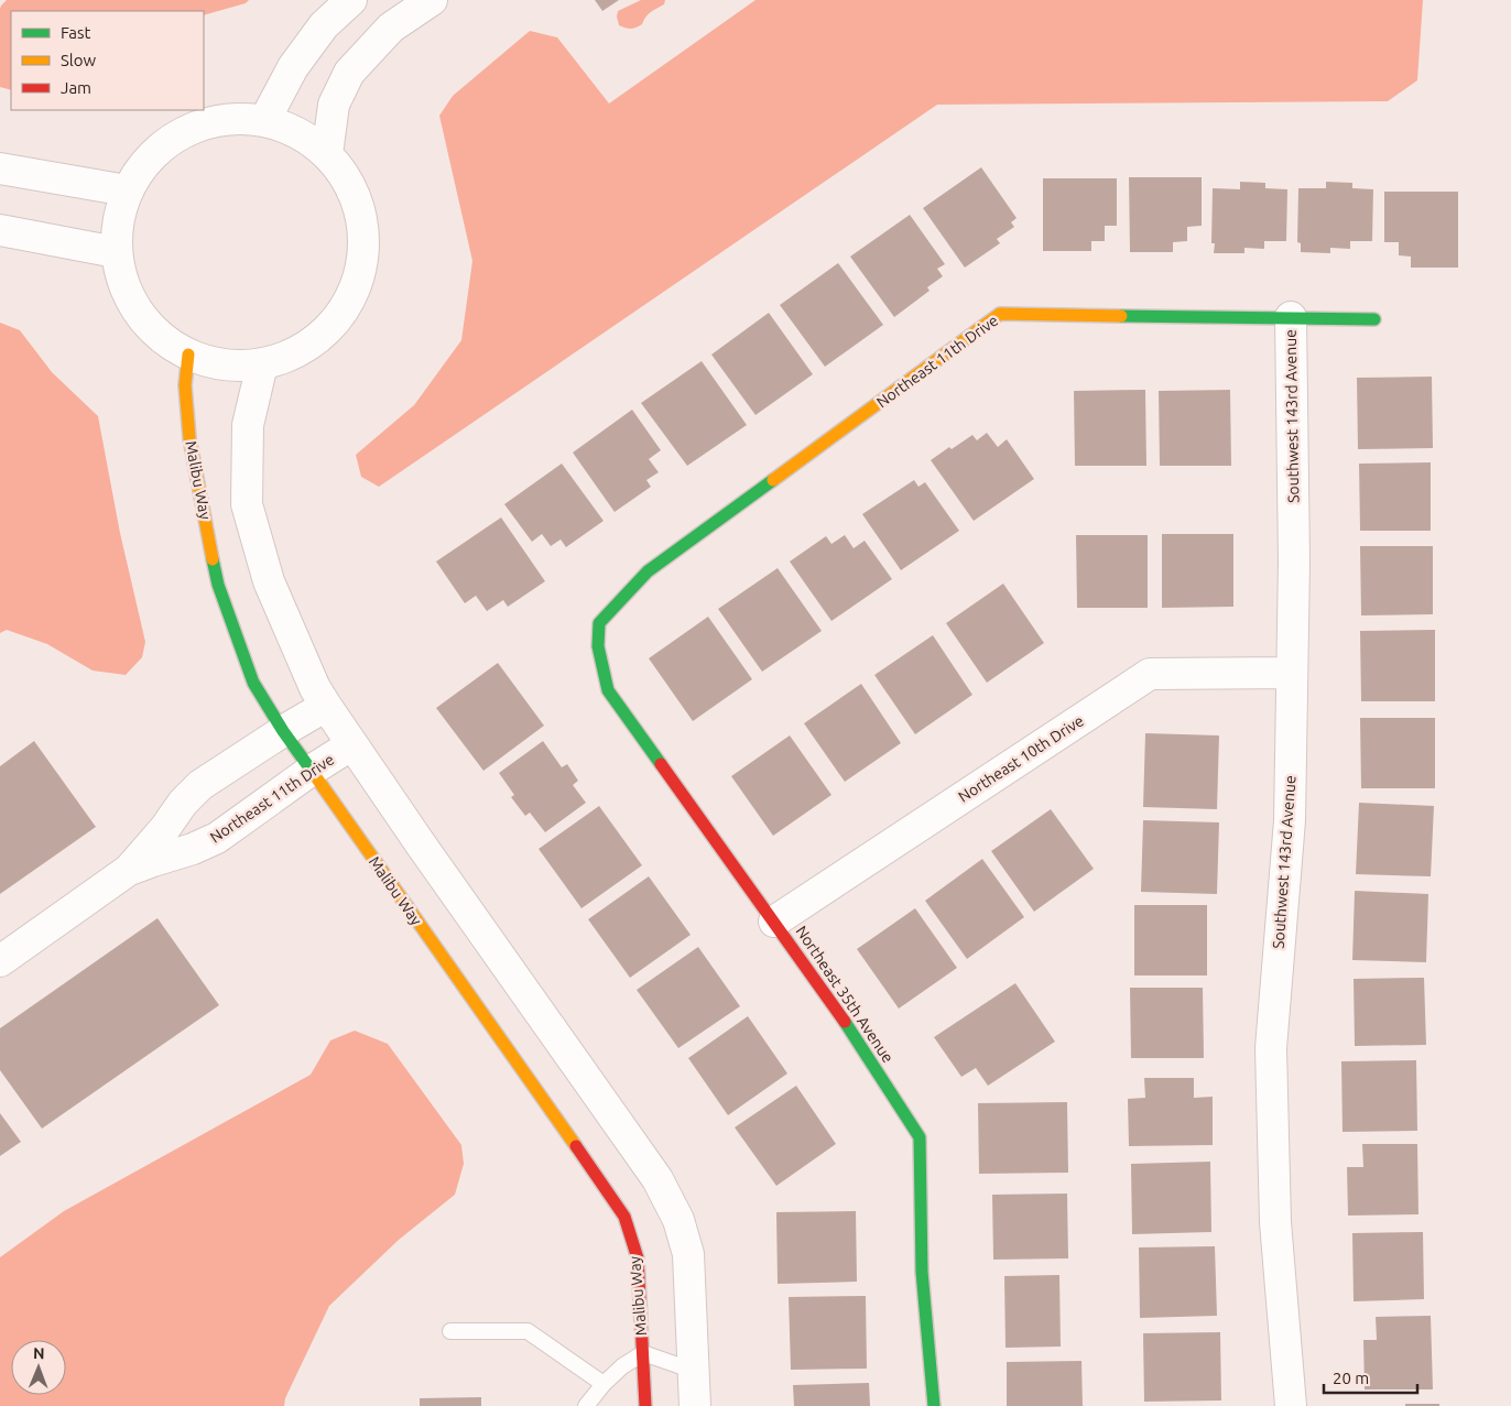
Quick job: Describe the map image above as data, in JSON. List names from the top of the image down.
{
  "streets": {
    "street": [
      "Northeast 11th Drive",
      "Southwest 143rd Avenue",
      "Malibu Way",
      "Northeast 10th Drive",
      "Northeast 35th Avenue"
    ]
  },
  "crossings": [
    ["Northeast 11th Drive", "Southwest 143rd Avenue"],
    ["Northeast 11th Drive", "Malibu Way"],
    ["Northeast 11th Drive", "Northeast 35th Avenue"],
    ["Southwest 143rd Avenue", "Northeast 10th Drive"],
    ["Northeast 10th Drive", "Northeast 35th Avenue"]
  ],
  "legend": ["Fast", "Slow", "Jam"],
  "scale_bar": "20 m",
  "north": "top"
}
